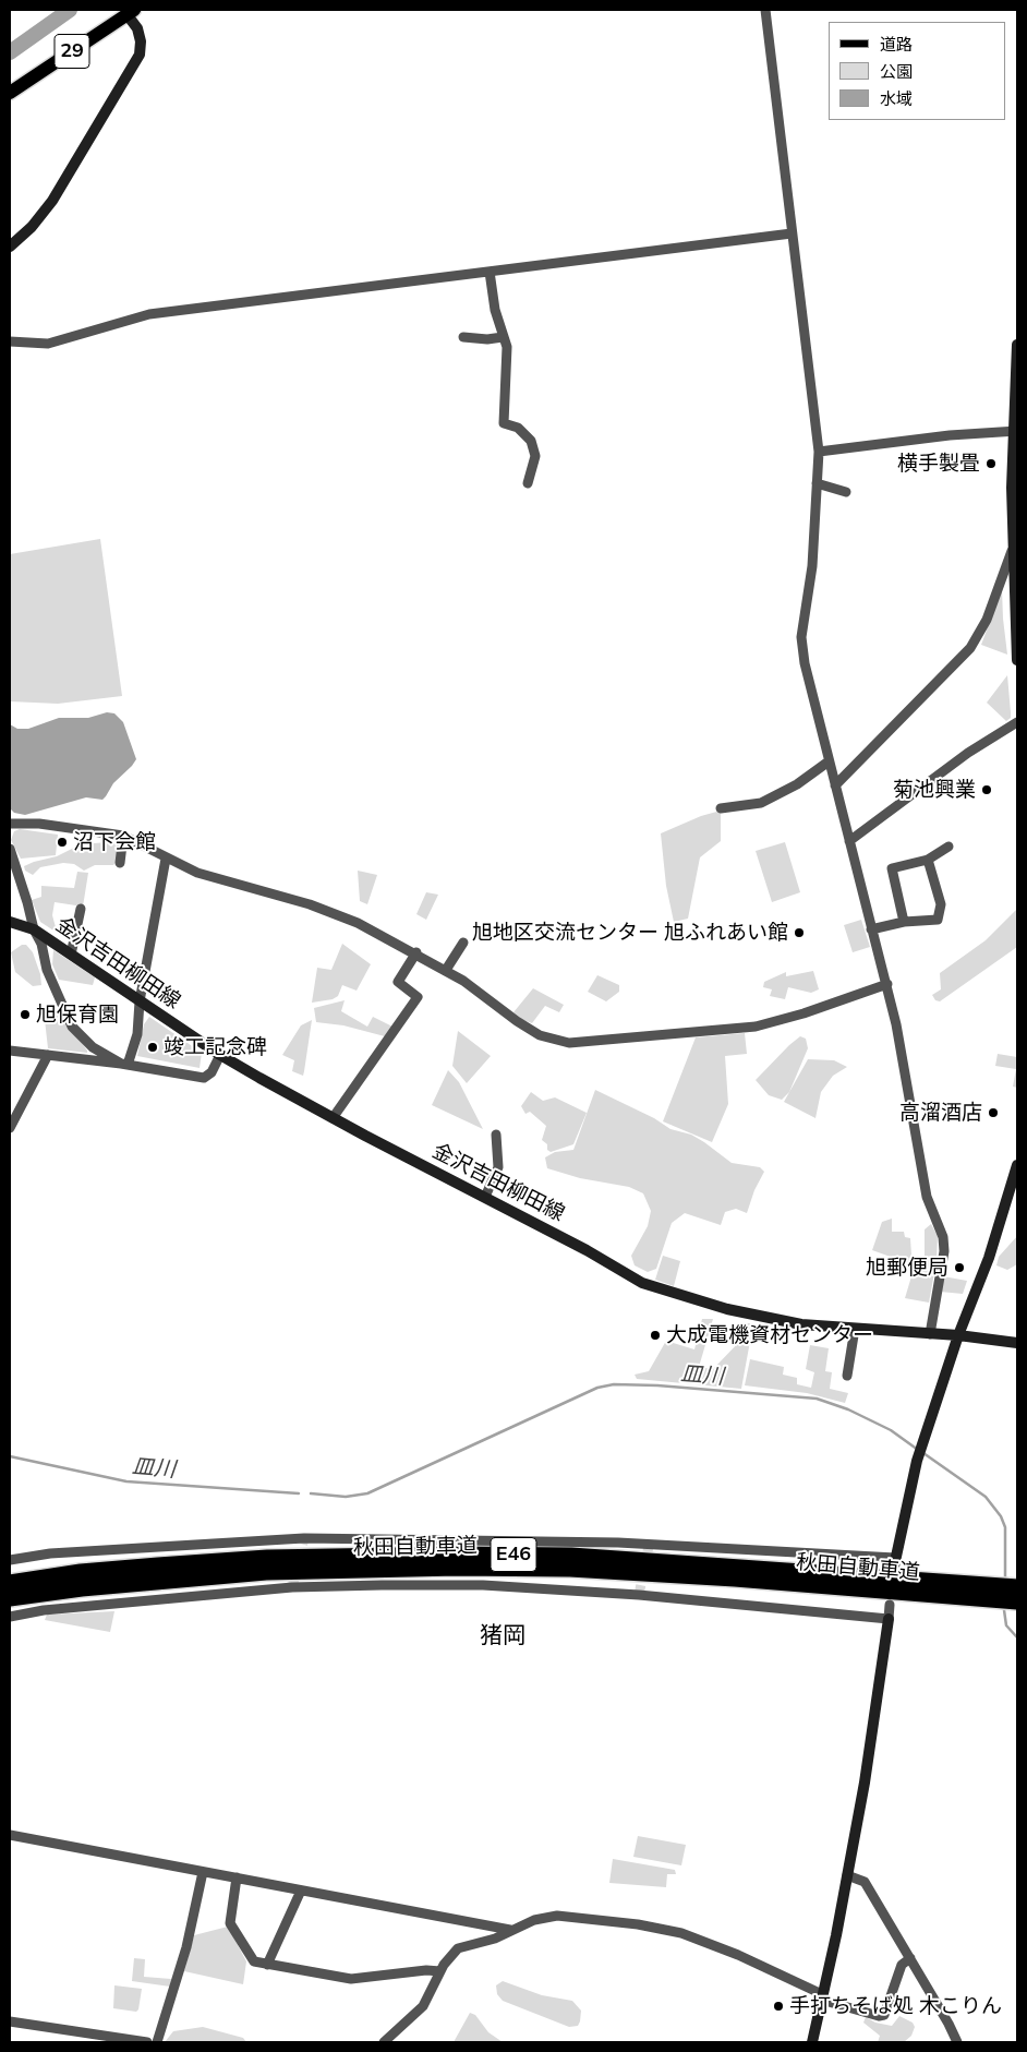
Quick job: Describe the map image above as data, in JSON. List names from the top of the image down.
{
  "streets": {
    "highway": ["秋田自動車道", "E46"],
    "main road": ["29"],
    "street": ["金沢吉田柳田線"]
  },
  "districts": ["猪岡"],
  "water": ["皿川"],
  "places": [
    "横手製畳",
    "菊池興業",
    "沼下会館",
    "旭地区交流センター 旭ふれあい館",
    "旭保育園",
    "竣工記念碑",
    "高溜酒店",
    "旭郵便局",
    "大成電機資材センター",
    "手打ちそば処 木こりん"
  ],
  "legend": ["道路", "公園", "水域"]
}
